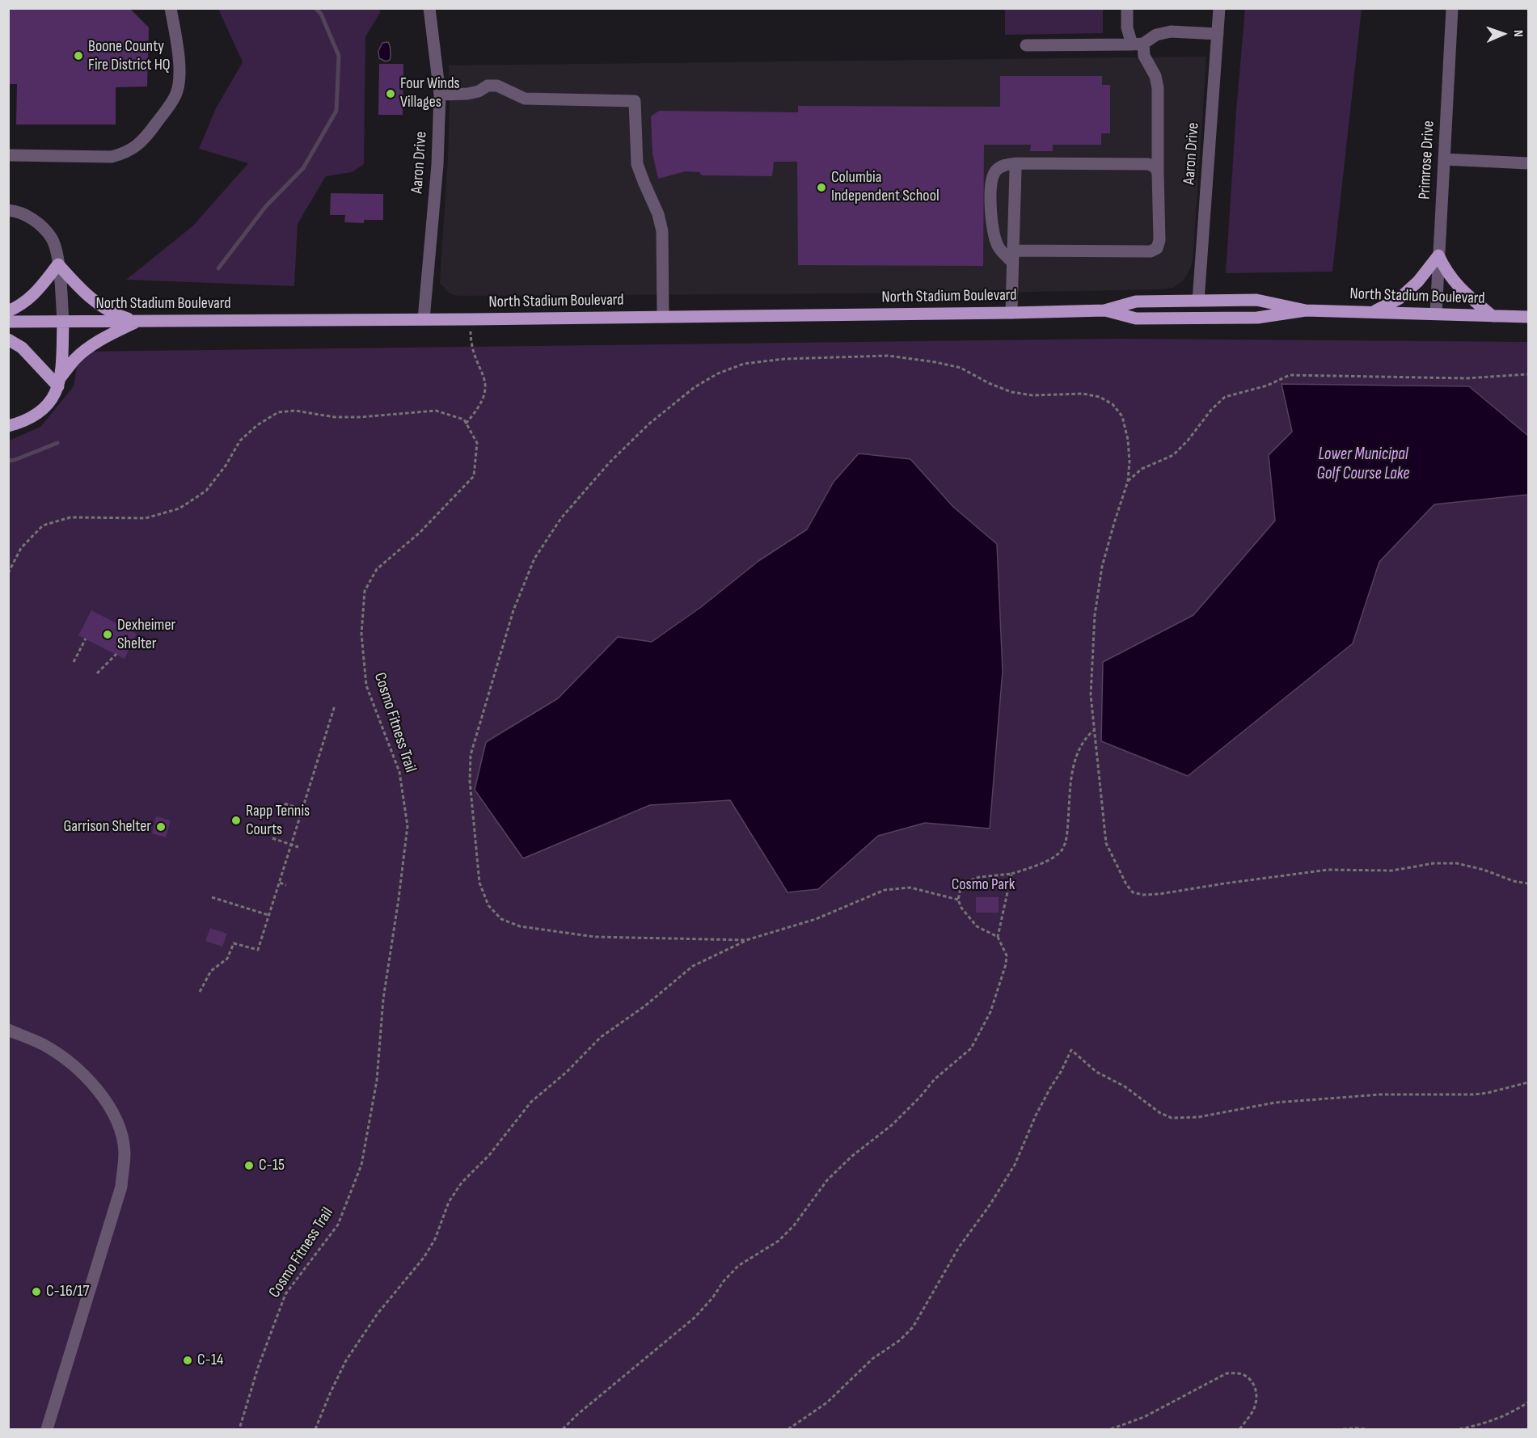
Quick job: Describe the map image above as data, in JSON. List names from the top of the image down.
{
  "streets": {
    "main road": ["North Stadium Boulevard"],
    "street": ["Aaron Drive", "Primrose Drive"],
    "path": ["Cosmo Fitness Trail"]
  },
  "crossings": [
    ["Aaron Drive", "North Stadium Boulevard"],
    ["Primrose Drive", "North Stadium Boulevard"]
  ],
  "water": ["Lower Municipal Golf Course Lake"],
  "parks": ["Cosmo Park"],
  "places": [
    "Boone County Fire District HQ",
    "Four Winds Villages",
    "Columbia Independent School",
    "Dexheimer Shelter",
    "Rapp Tennis Courts",
    "Garrison Shelter",
    "C-15",
    "C-16/17",
    "C-14"
  ],
  "north": "right"
}
